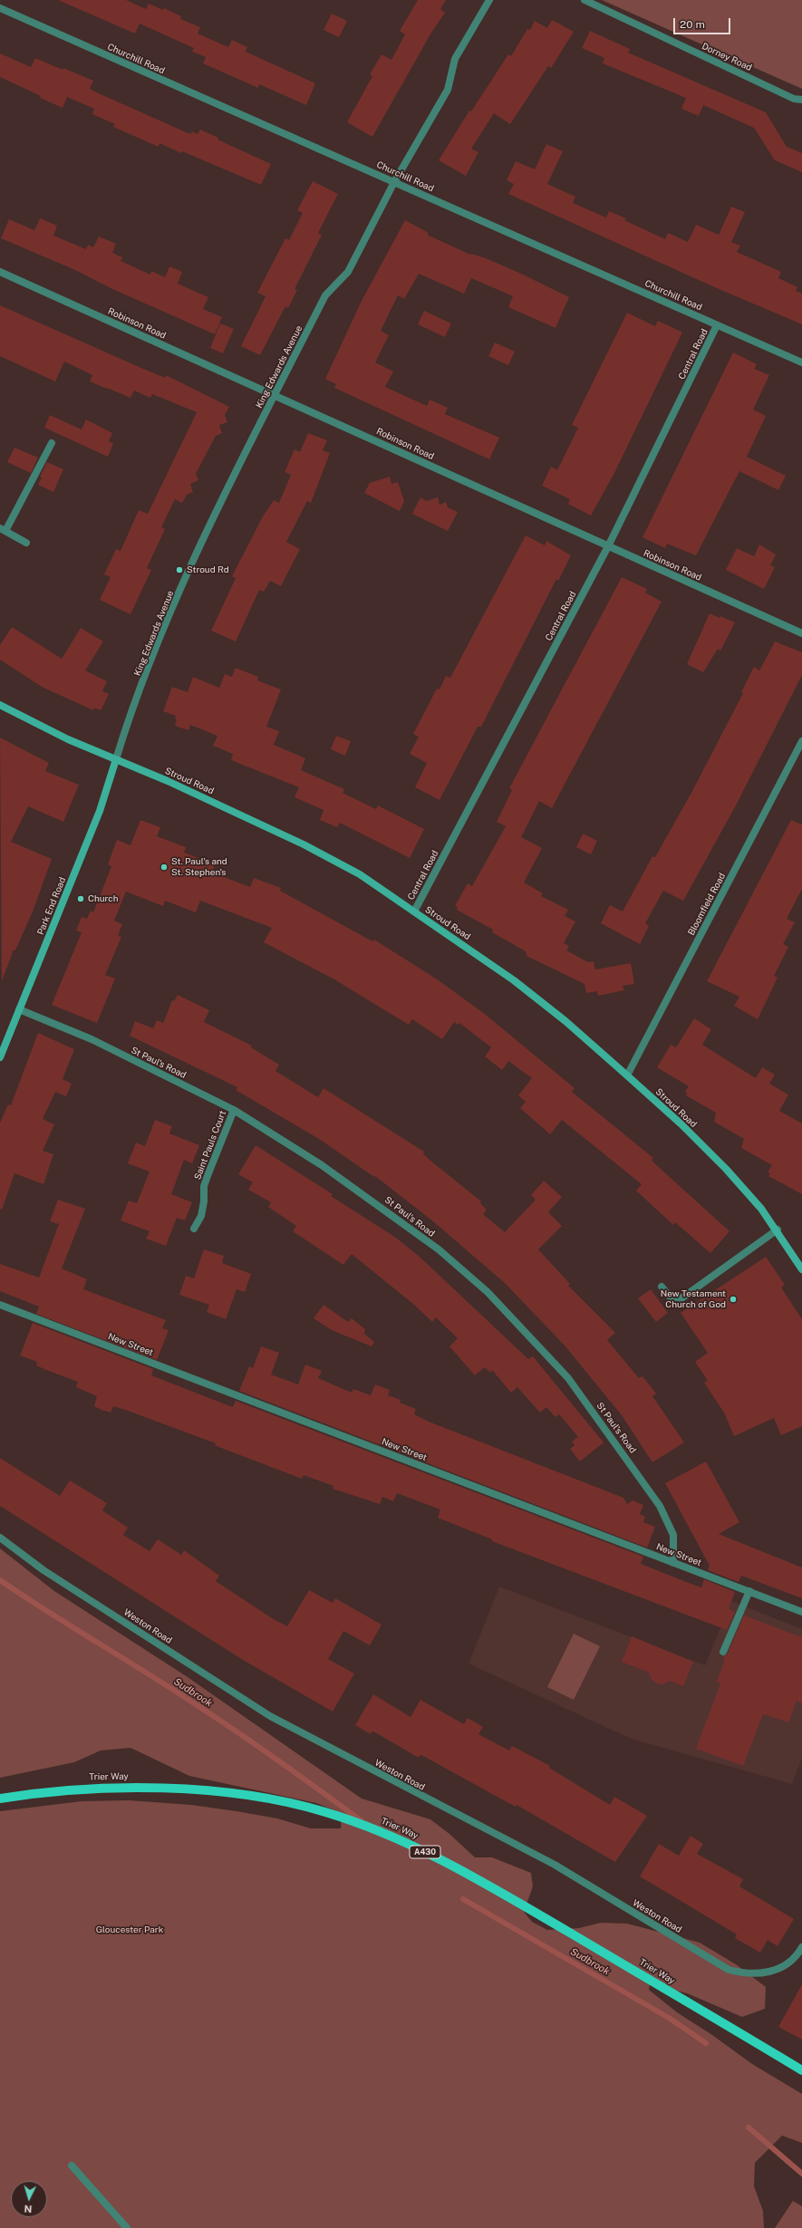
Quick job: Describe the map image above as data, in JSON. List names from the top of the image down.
{
  "streets": {
    "main road": [
      "Stroud Road",
      "Park End Road",
      "Trier Way",
      "A430"
    ],
    "street": [
      "Dorney Road",
      "Churchill Road",
      "Robinson Road",
      "Central Road",
      "King Edwards Avenue",
      "Bloomfield Road",
      "St Paul's Road",
      "Saint Pauls Court",
      "New Street",
      "Weston Road"
    ]
  },
  "crossings": [
    ["Churchill Road", "Central Road"],
    ["Churchill Road", "King Edwards Avenue"],
    ["Robinson Road", "Central Road"],
    ["Robinson Road", "King Edwards Avenue"],
    ["Central Road", "Stroud Road"],
    ["King Edwards Avenue", "Stroud Road"],
    ["King Edwards Avenue", "Park End Road"],
    ["Stroud Road", "Bloomfield Road"],
    ["Stroud Road", "Park End Road"],
    ["Park End Road", "St Paul's Road"],
    ["St Paul's Road", "Saint Pauls Court"],
    ["St Paul's Road", "New Street"]
  ],
  "water": ["Sudbrook"],
  "parks": ["Gloucester Park"],
  "places": [
    "Stroud Rd",
    "St. Paul's and St. Stephen's",
    "Church",
    "New Testament Church of God"
  ],
  "scale_bar": "20 m",
  "north": "bottom"
}
